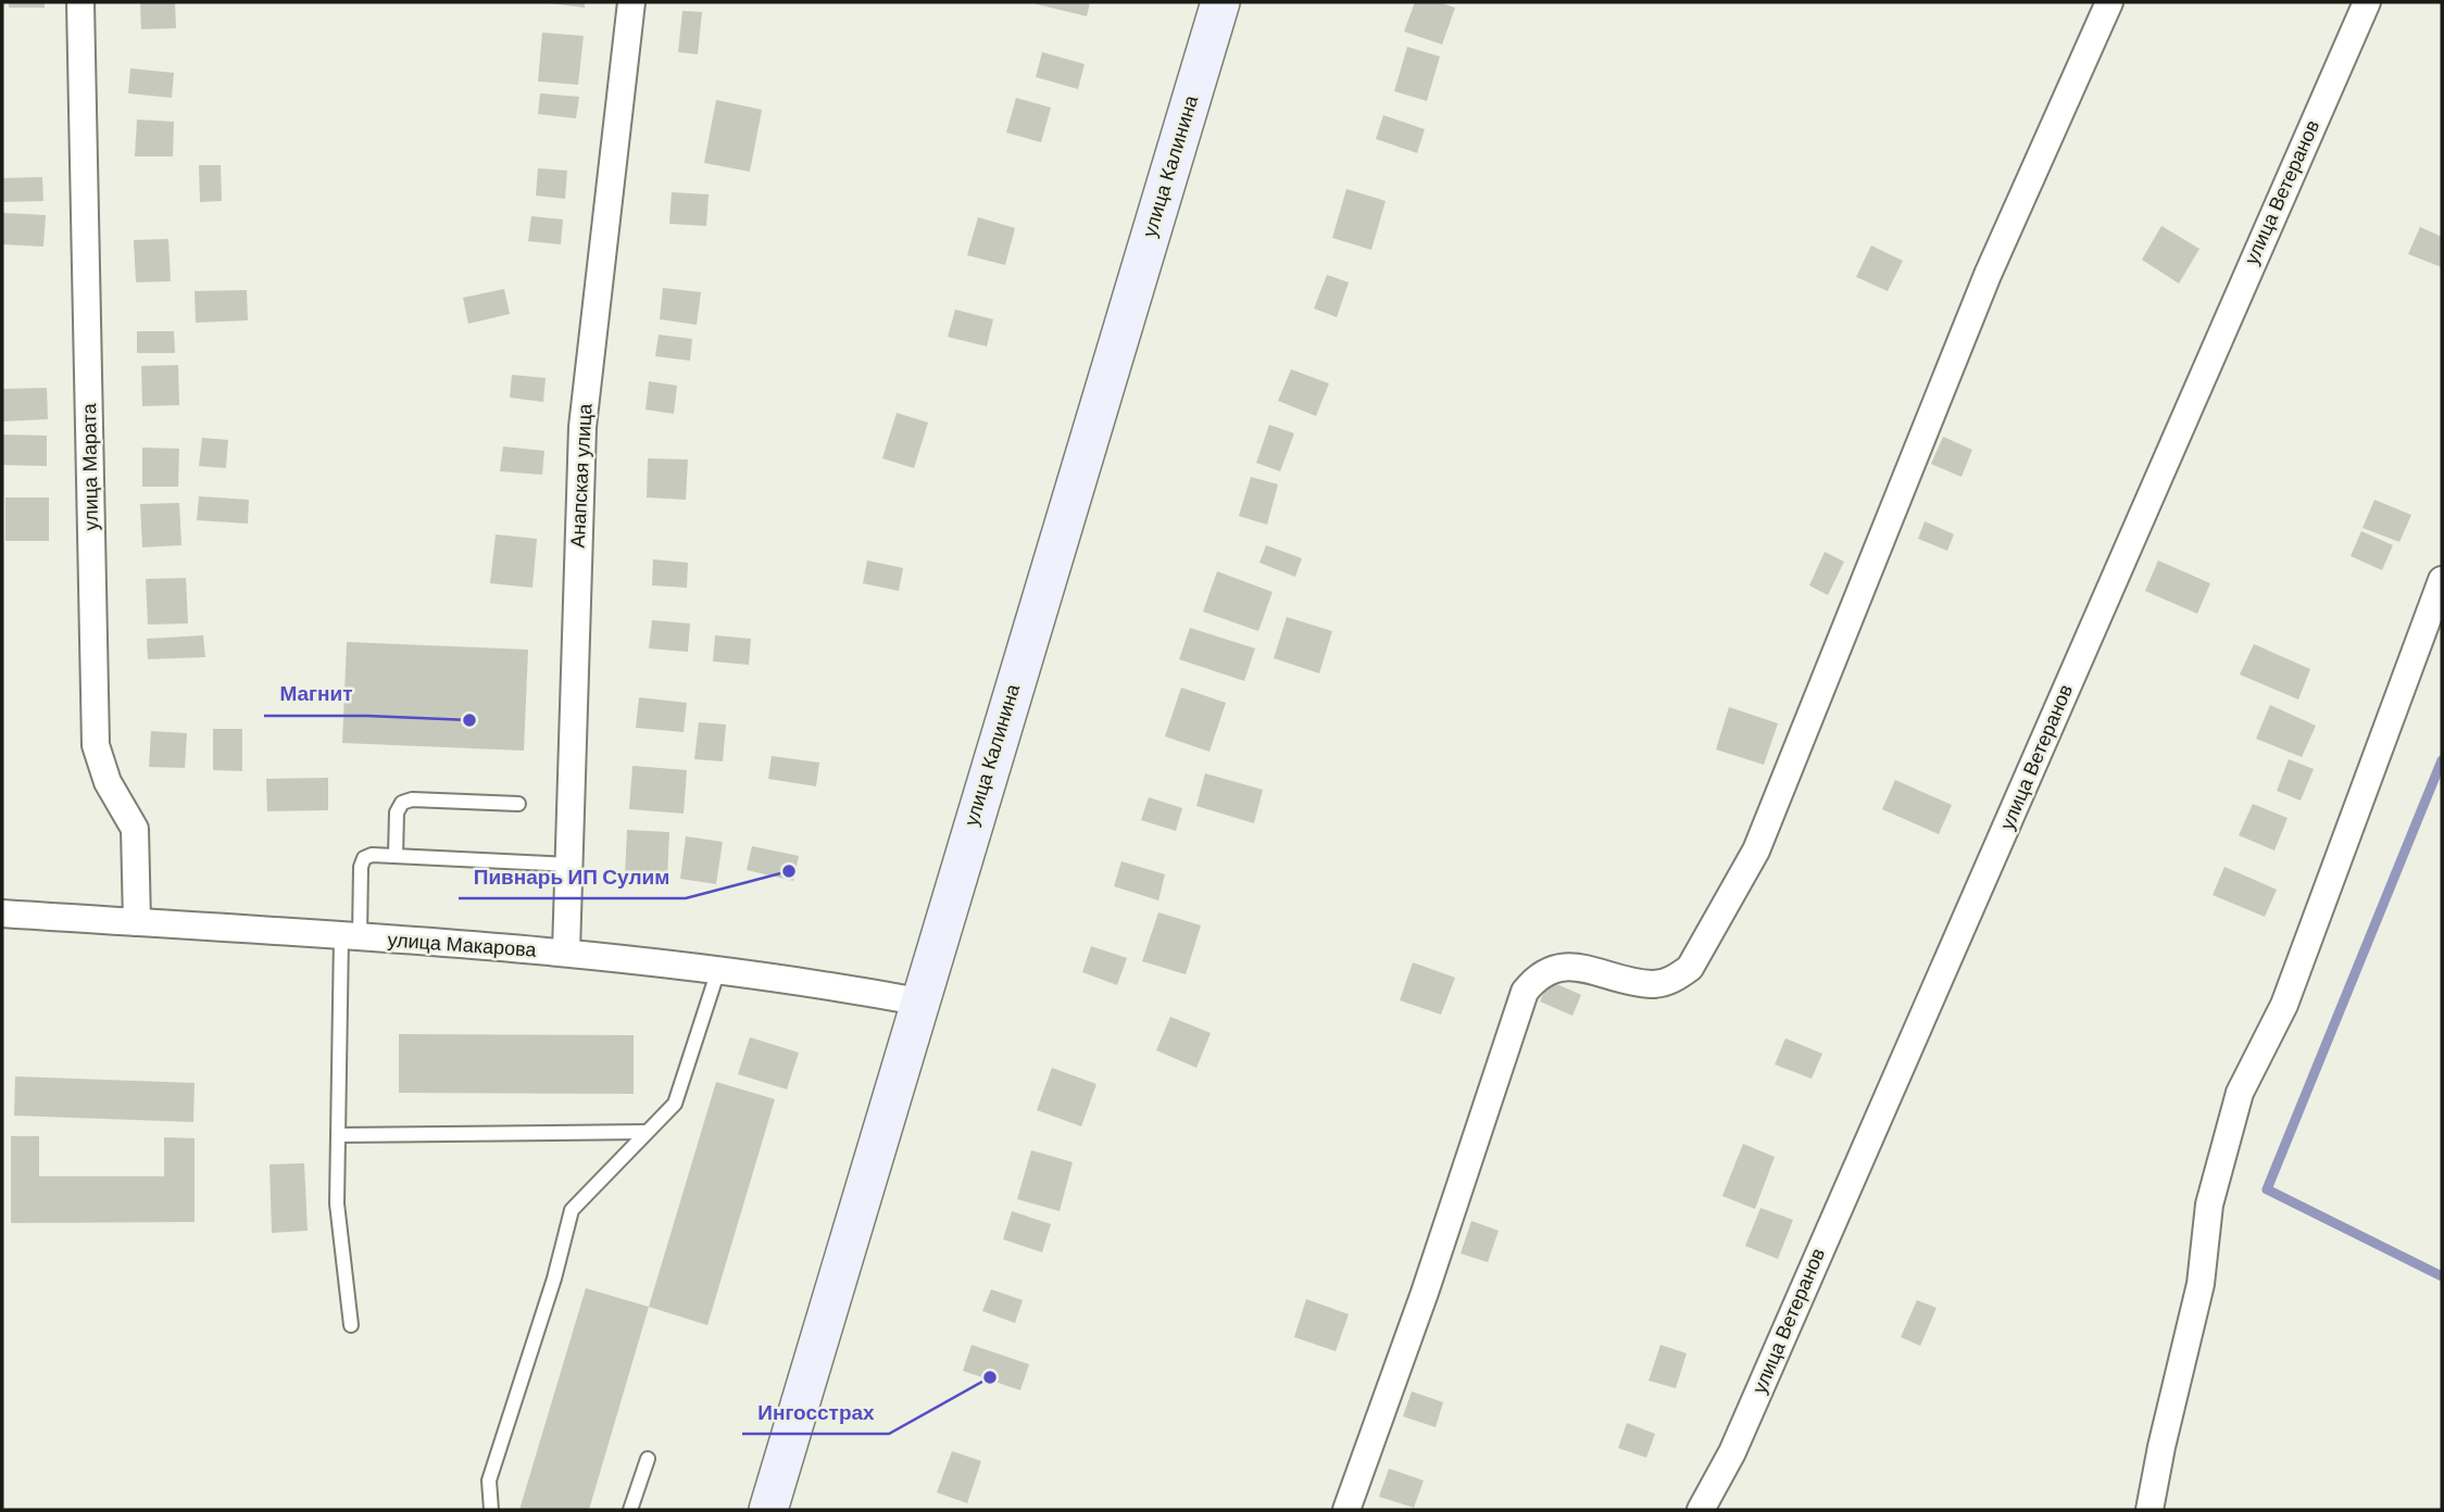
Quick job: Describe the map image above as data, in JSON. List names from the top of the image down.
{
  "streets": {
    "main road": ["улица Калинина"],
    "street": [
      "улица Ветеранов",
      "улица Марата",
      "Анапская улица",
      "улица Макарова"
    ]
  },
  "crossings": [
    ["улица Калинина", "улица Макарова"],
    ["улица Марата", "улица Макарова"],
    ["Анапская улица", "улица Макарова"]
  ],
  "places": ["Магнит", "Пивнарь ИП Сулим", "Ингосстрах"]
}
